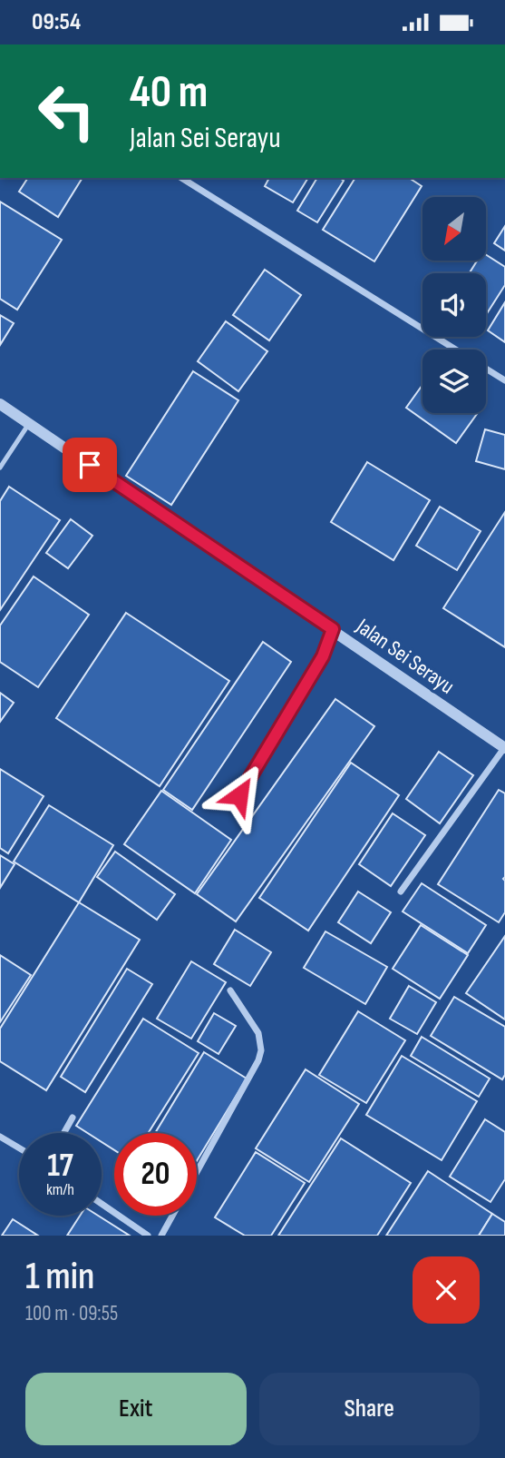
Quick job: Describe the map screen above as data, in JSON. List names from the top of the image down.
{
  "streets": {
    "street": ["Jalan Sei Serayu"]
  },
  "north": "bottom left",
  "page": {
    "status": "09:54",
    "turn": ["40 m", "Jalan Sei Serayu"],
    "speed": "17 km/h",
    "limit": "20",
    "heading": ["1 min", "100 m · 09:55"],
    "buttons": ["Exit", "Share"]
  }
}
